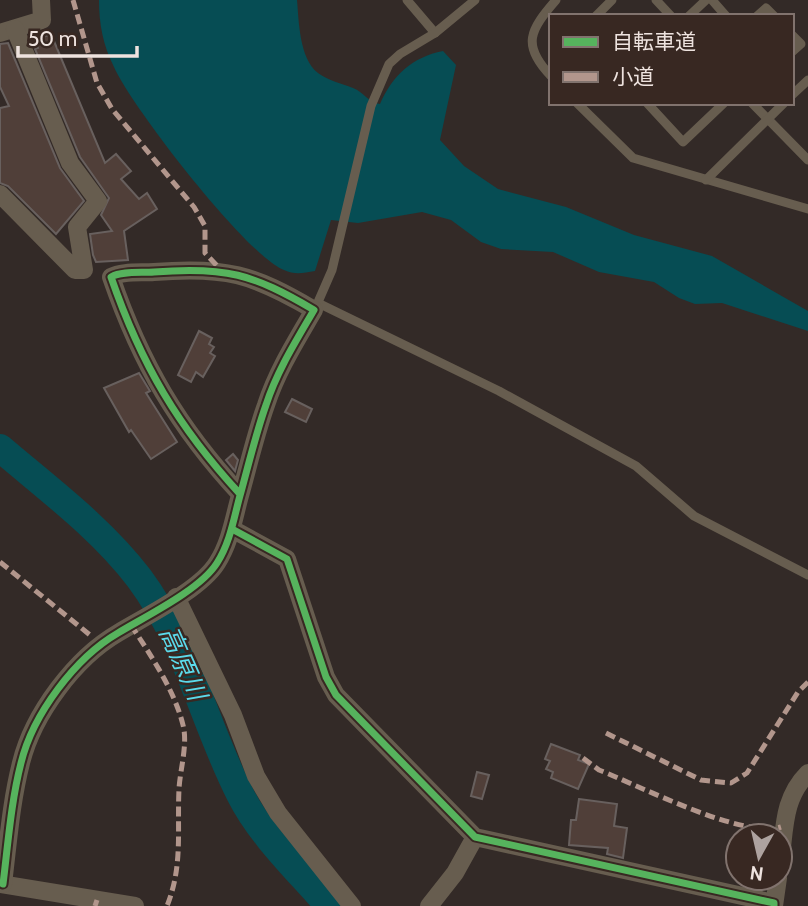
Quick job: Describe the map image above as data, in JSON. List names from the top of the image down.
{
  "water": ["高原川"],
  "legend": ["自転車道", "小道"],
  "scale_bar": "50 m",
  "north": "bottom"
}
